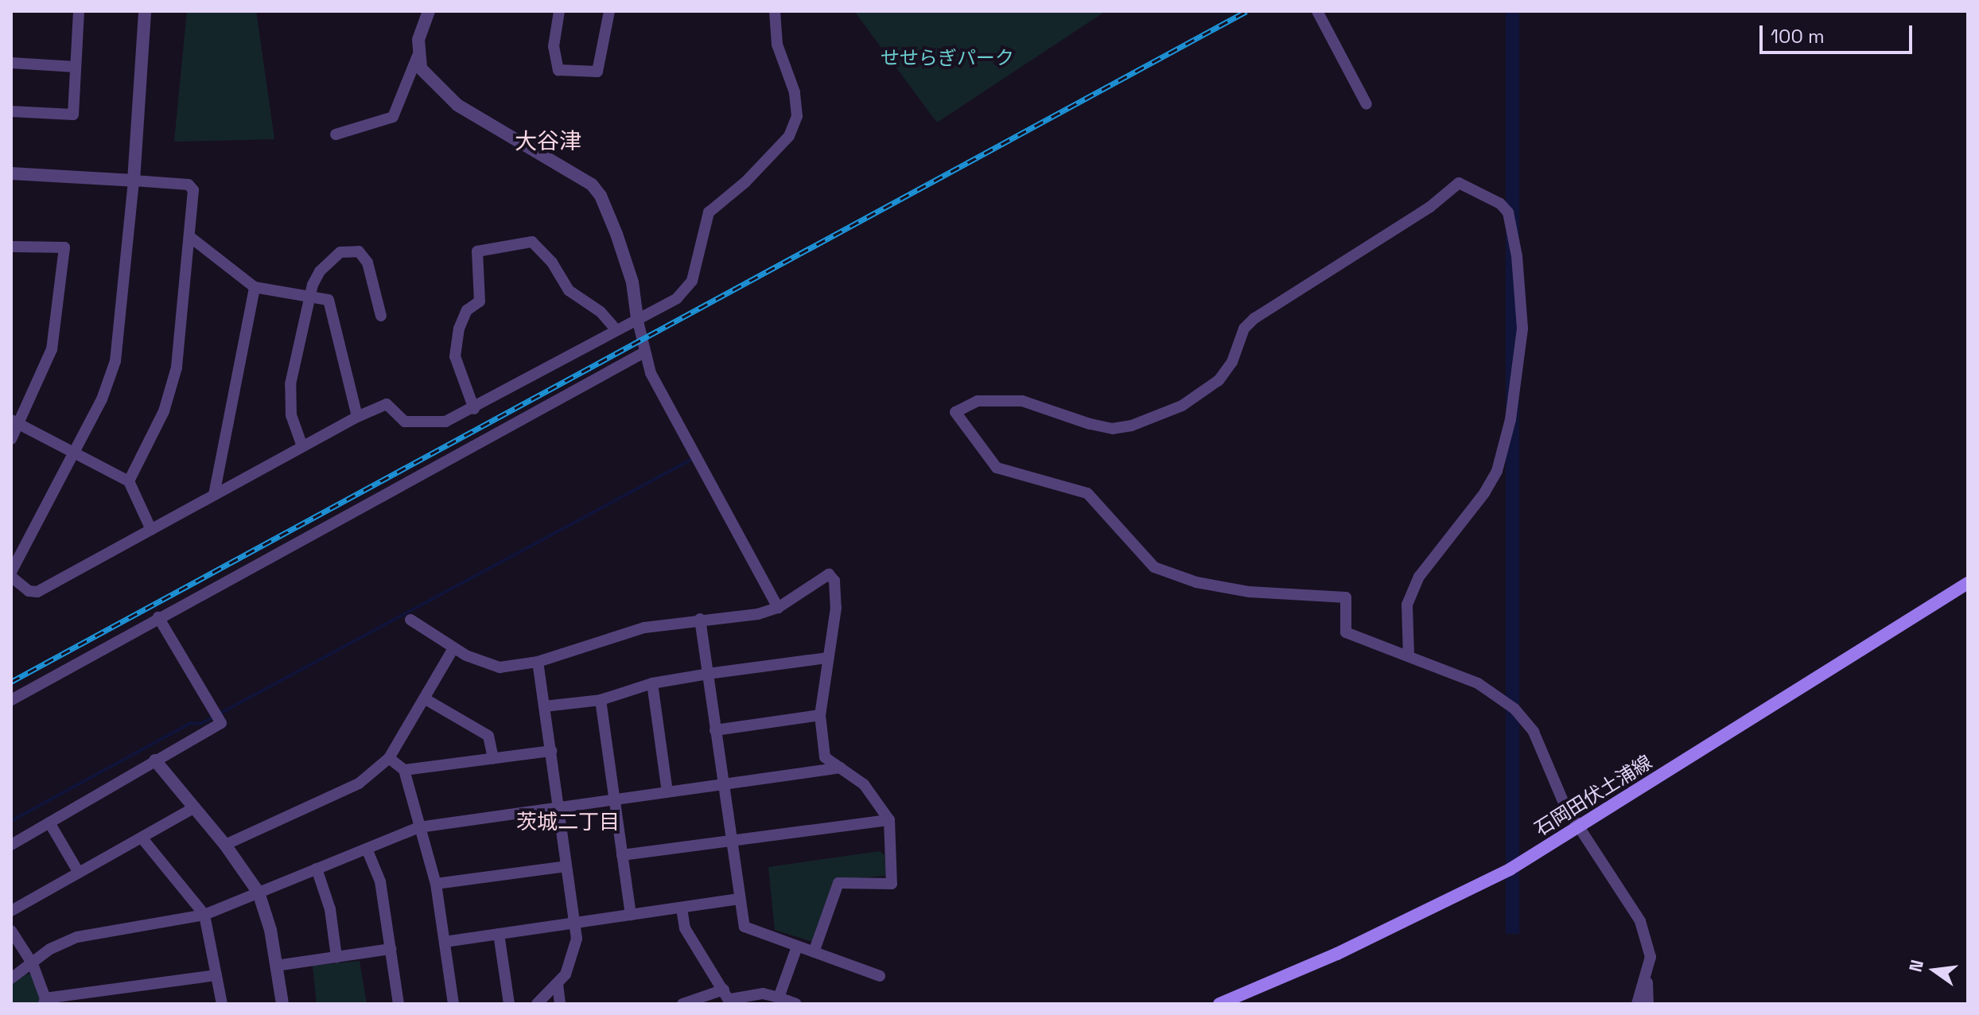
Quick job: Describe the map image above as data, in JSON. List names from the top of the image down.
{
  "streets": {
    "main road": ["石岡田伏土浦線"]
  },
  "districts": ["大谷津", "茨城二丁目"],
  "parks": ["せせらぎパーク"],
  "scale_bar": "100 m",
  "north": "left"
}
